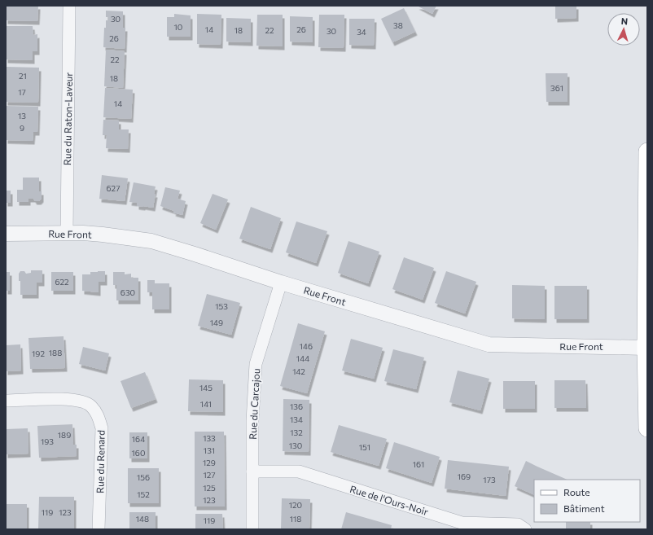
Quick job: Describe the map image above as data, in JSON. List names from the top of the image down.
{
  "streets": {
    "street": [
      "Rue du Raton-Laveur",
      "Rue Front",
      "Rue du Carcajou",
      "Rue du Renard",
      "Rue de l'Ours-Noir"
    ]
  },
  "crossings": [
    ["Rue du Raton-Laveur", "Rue Front"],
    ["Rue Front", "Rue du Carcajou"],
    ["Rue du Carcajou", "Rue de l'Ours-Noir"]
  ],
  "house_numbers": [
    "30",
    "38",
    "10",
    "14",
    "26",
    "18",
    "22",
    "30",
    "34",
    "26",
    "22",
    "21",
    "18",
    "361",
    "17",
    "14",
    "13",
    "9",
    "627",
    "622",
    "630",
    "153",
    "149",
    "146",
    "188",
    "192",
    "144",
    "142",
    "145",
    "141",
    "136",
    "134",
    "132",
    "189",
    "133",
    "164",
    "193",
    "130",
    "151",
    "131",
    "160",
    "129",
    "161",
    "127",
    "169",
    "156",
    "173",
    "125",
    "152",
    "123",
    "120",
    "119",
    "123",
    "148",
    "118",
    "119"
  ],
  "legend": ["Route", "Bâtiment"],
  "north": "top"
}
